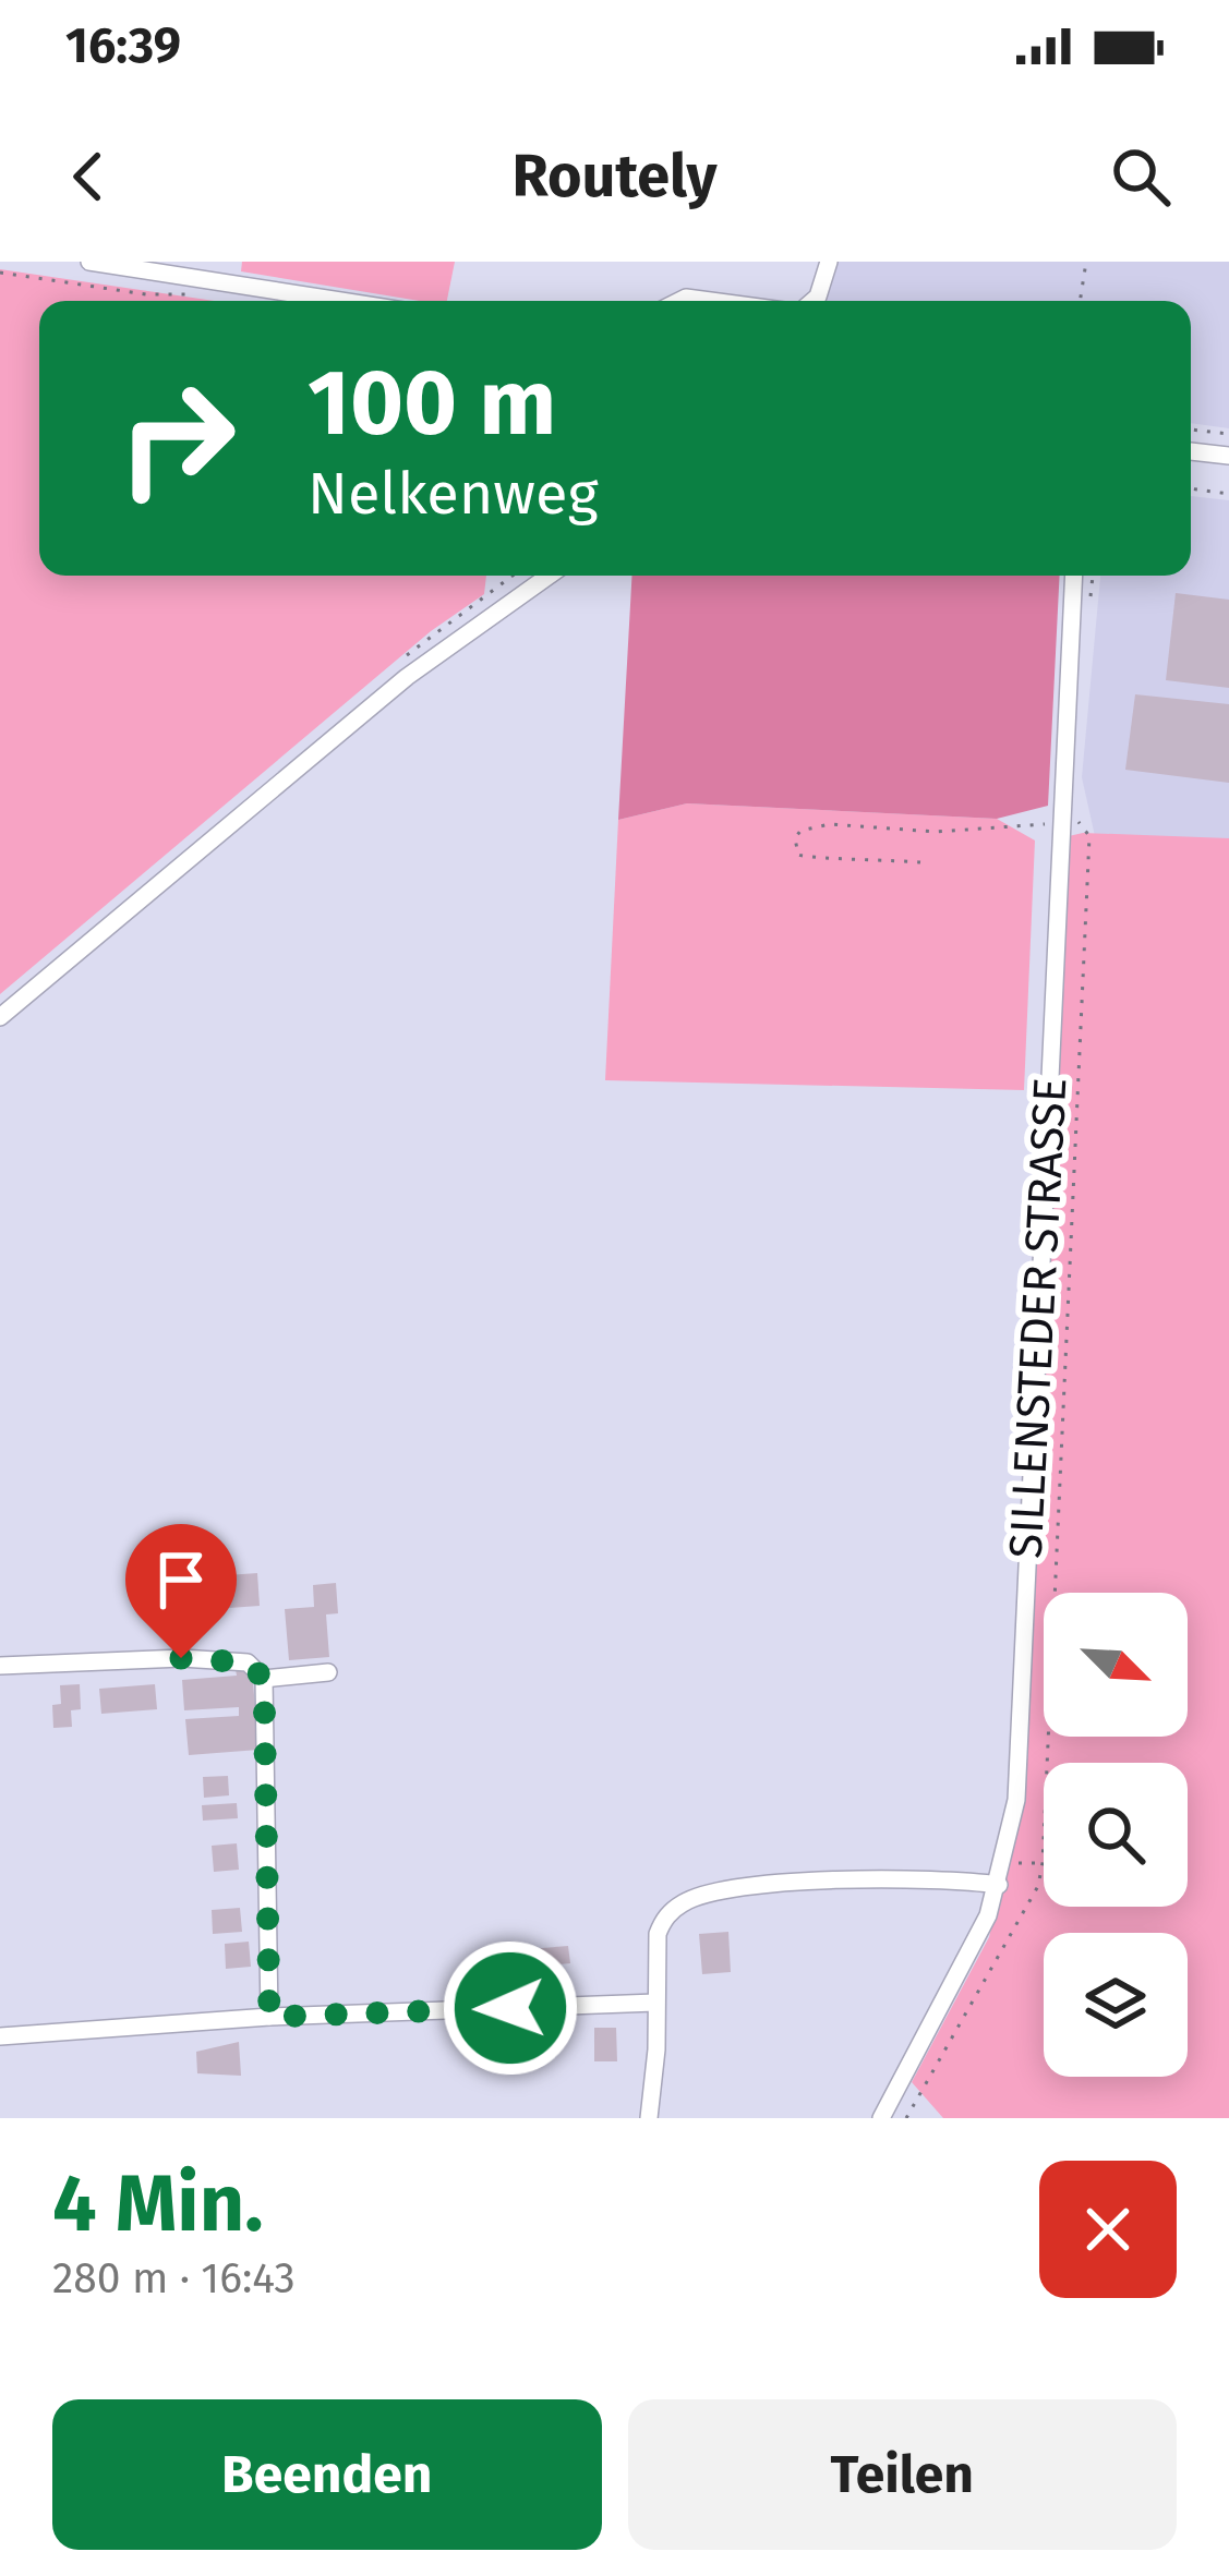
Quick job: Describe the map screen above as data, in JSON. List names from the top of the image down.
{
  "streets": {
    "street": ["SILLENSTEDER STRASSE"]
  },
  "north": "bottom right",
  "page": {
    "status": "16:39",
    "header": "Routely",
    "turn": ["100 m", "Nelkenweg"],
    "heading": ["4 Min.", "280 m · 16:43"],
    "buttons": ["Beenden", "Teilen"]
  }
}
